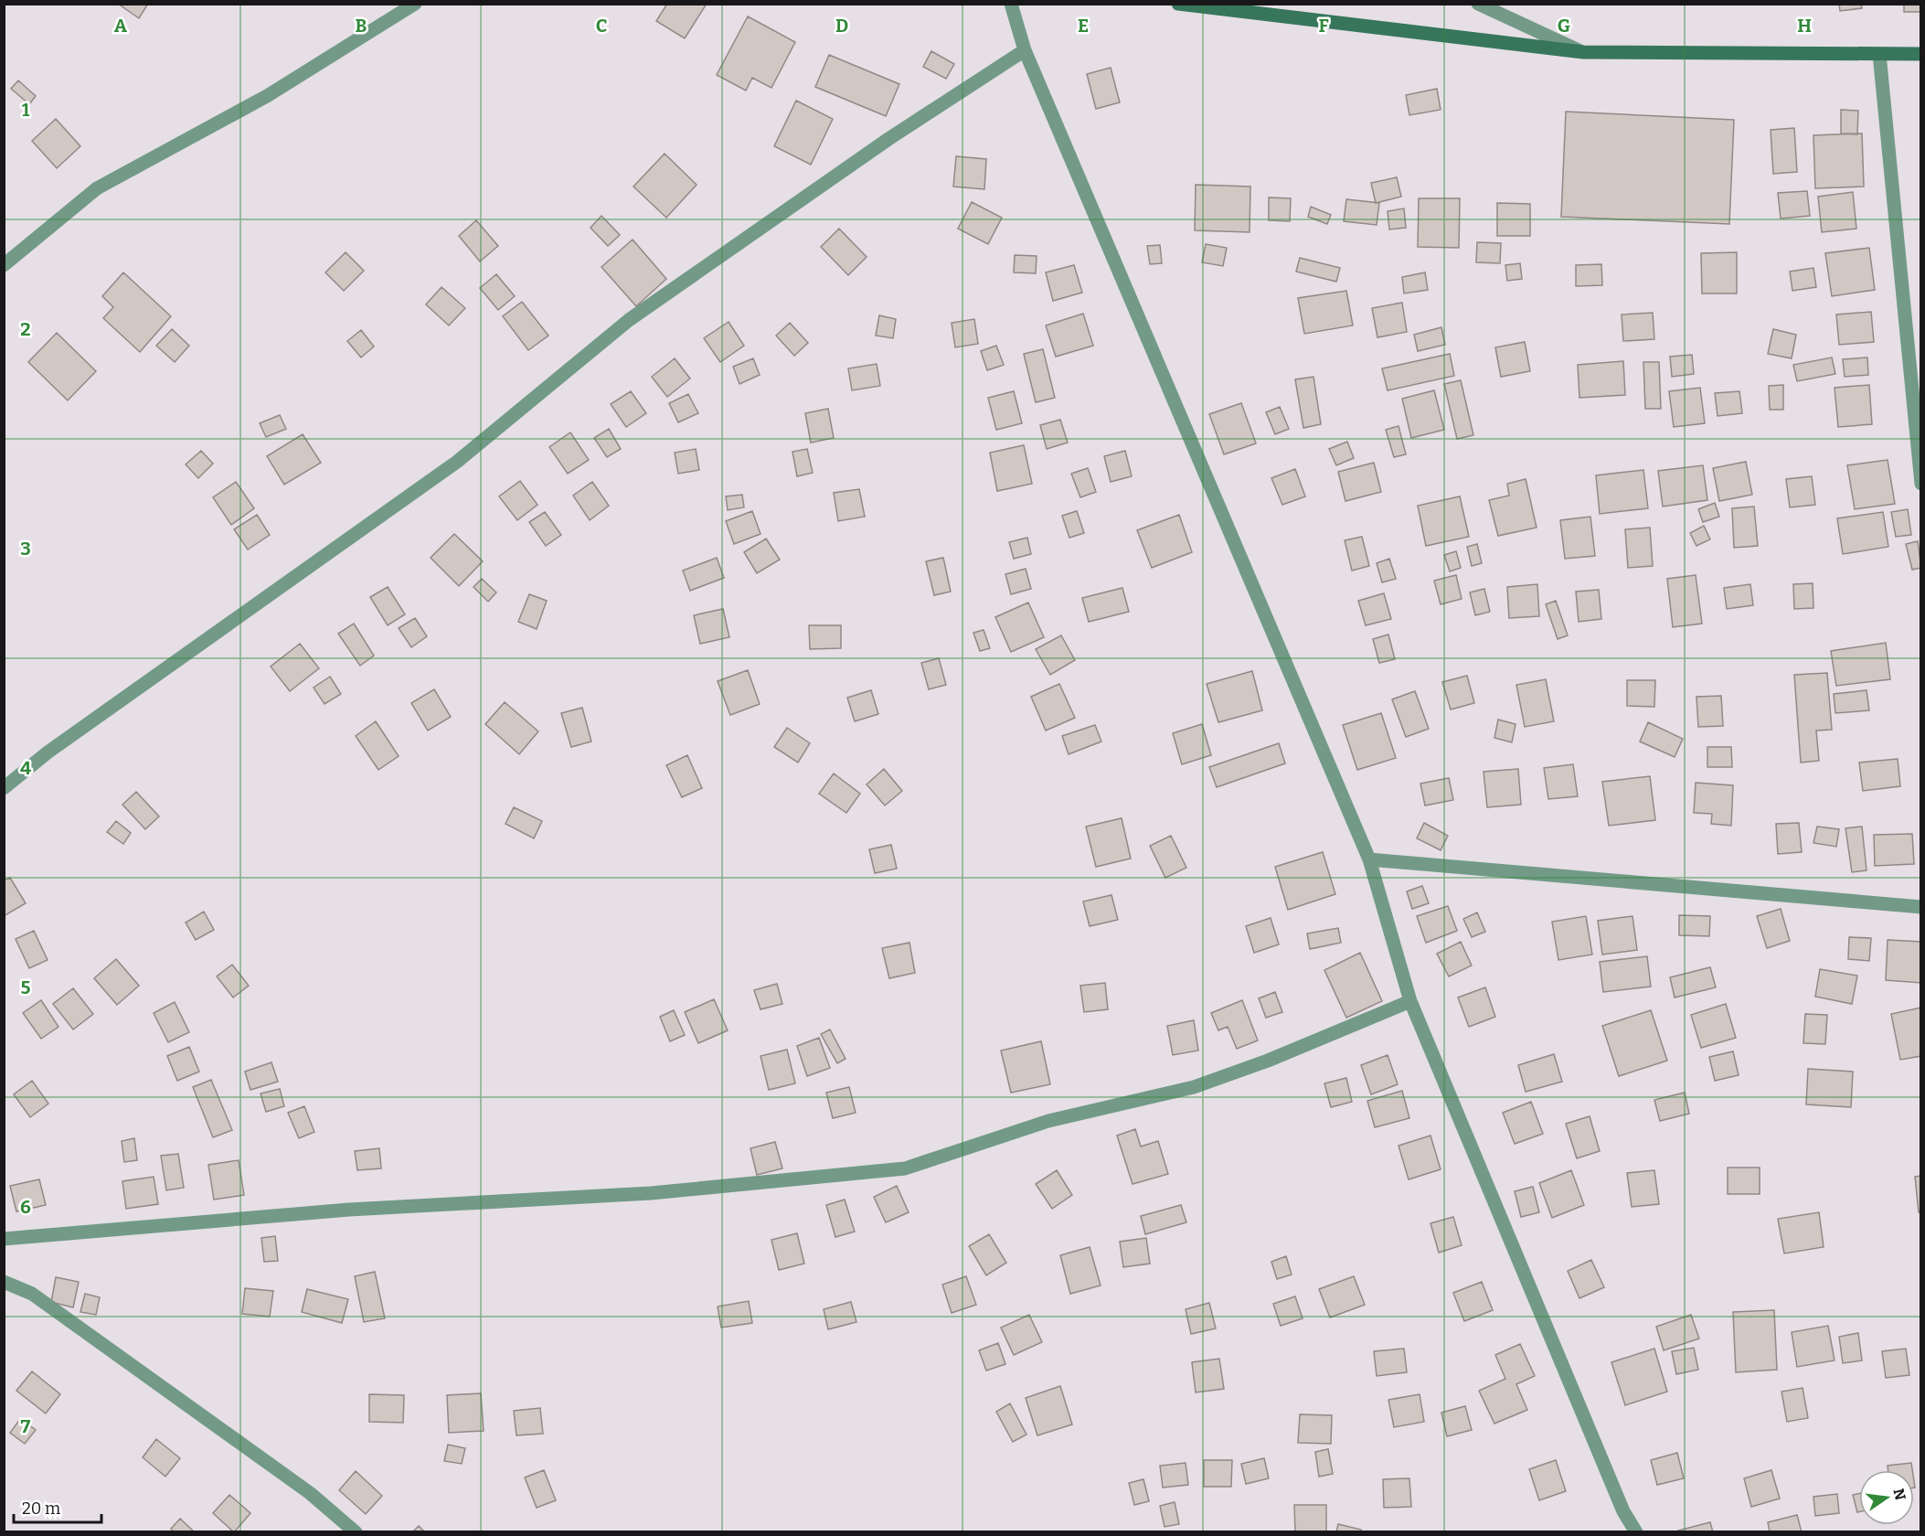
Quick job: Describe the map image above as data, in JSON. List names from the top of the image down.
{
  "scale_bar": "20 m",
  "north": "right",
  "grid": {
    "columns": [
      "A",
      "B",
      "C",
      "D",
      "E",
      "F",
      "G",
      "H"
    ],
    "rows": [
      "1",
      "2",
      "3",
      "4",
      "5",
      "6",
      "7"
    ]
  }
}
